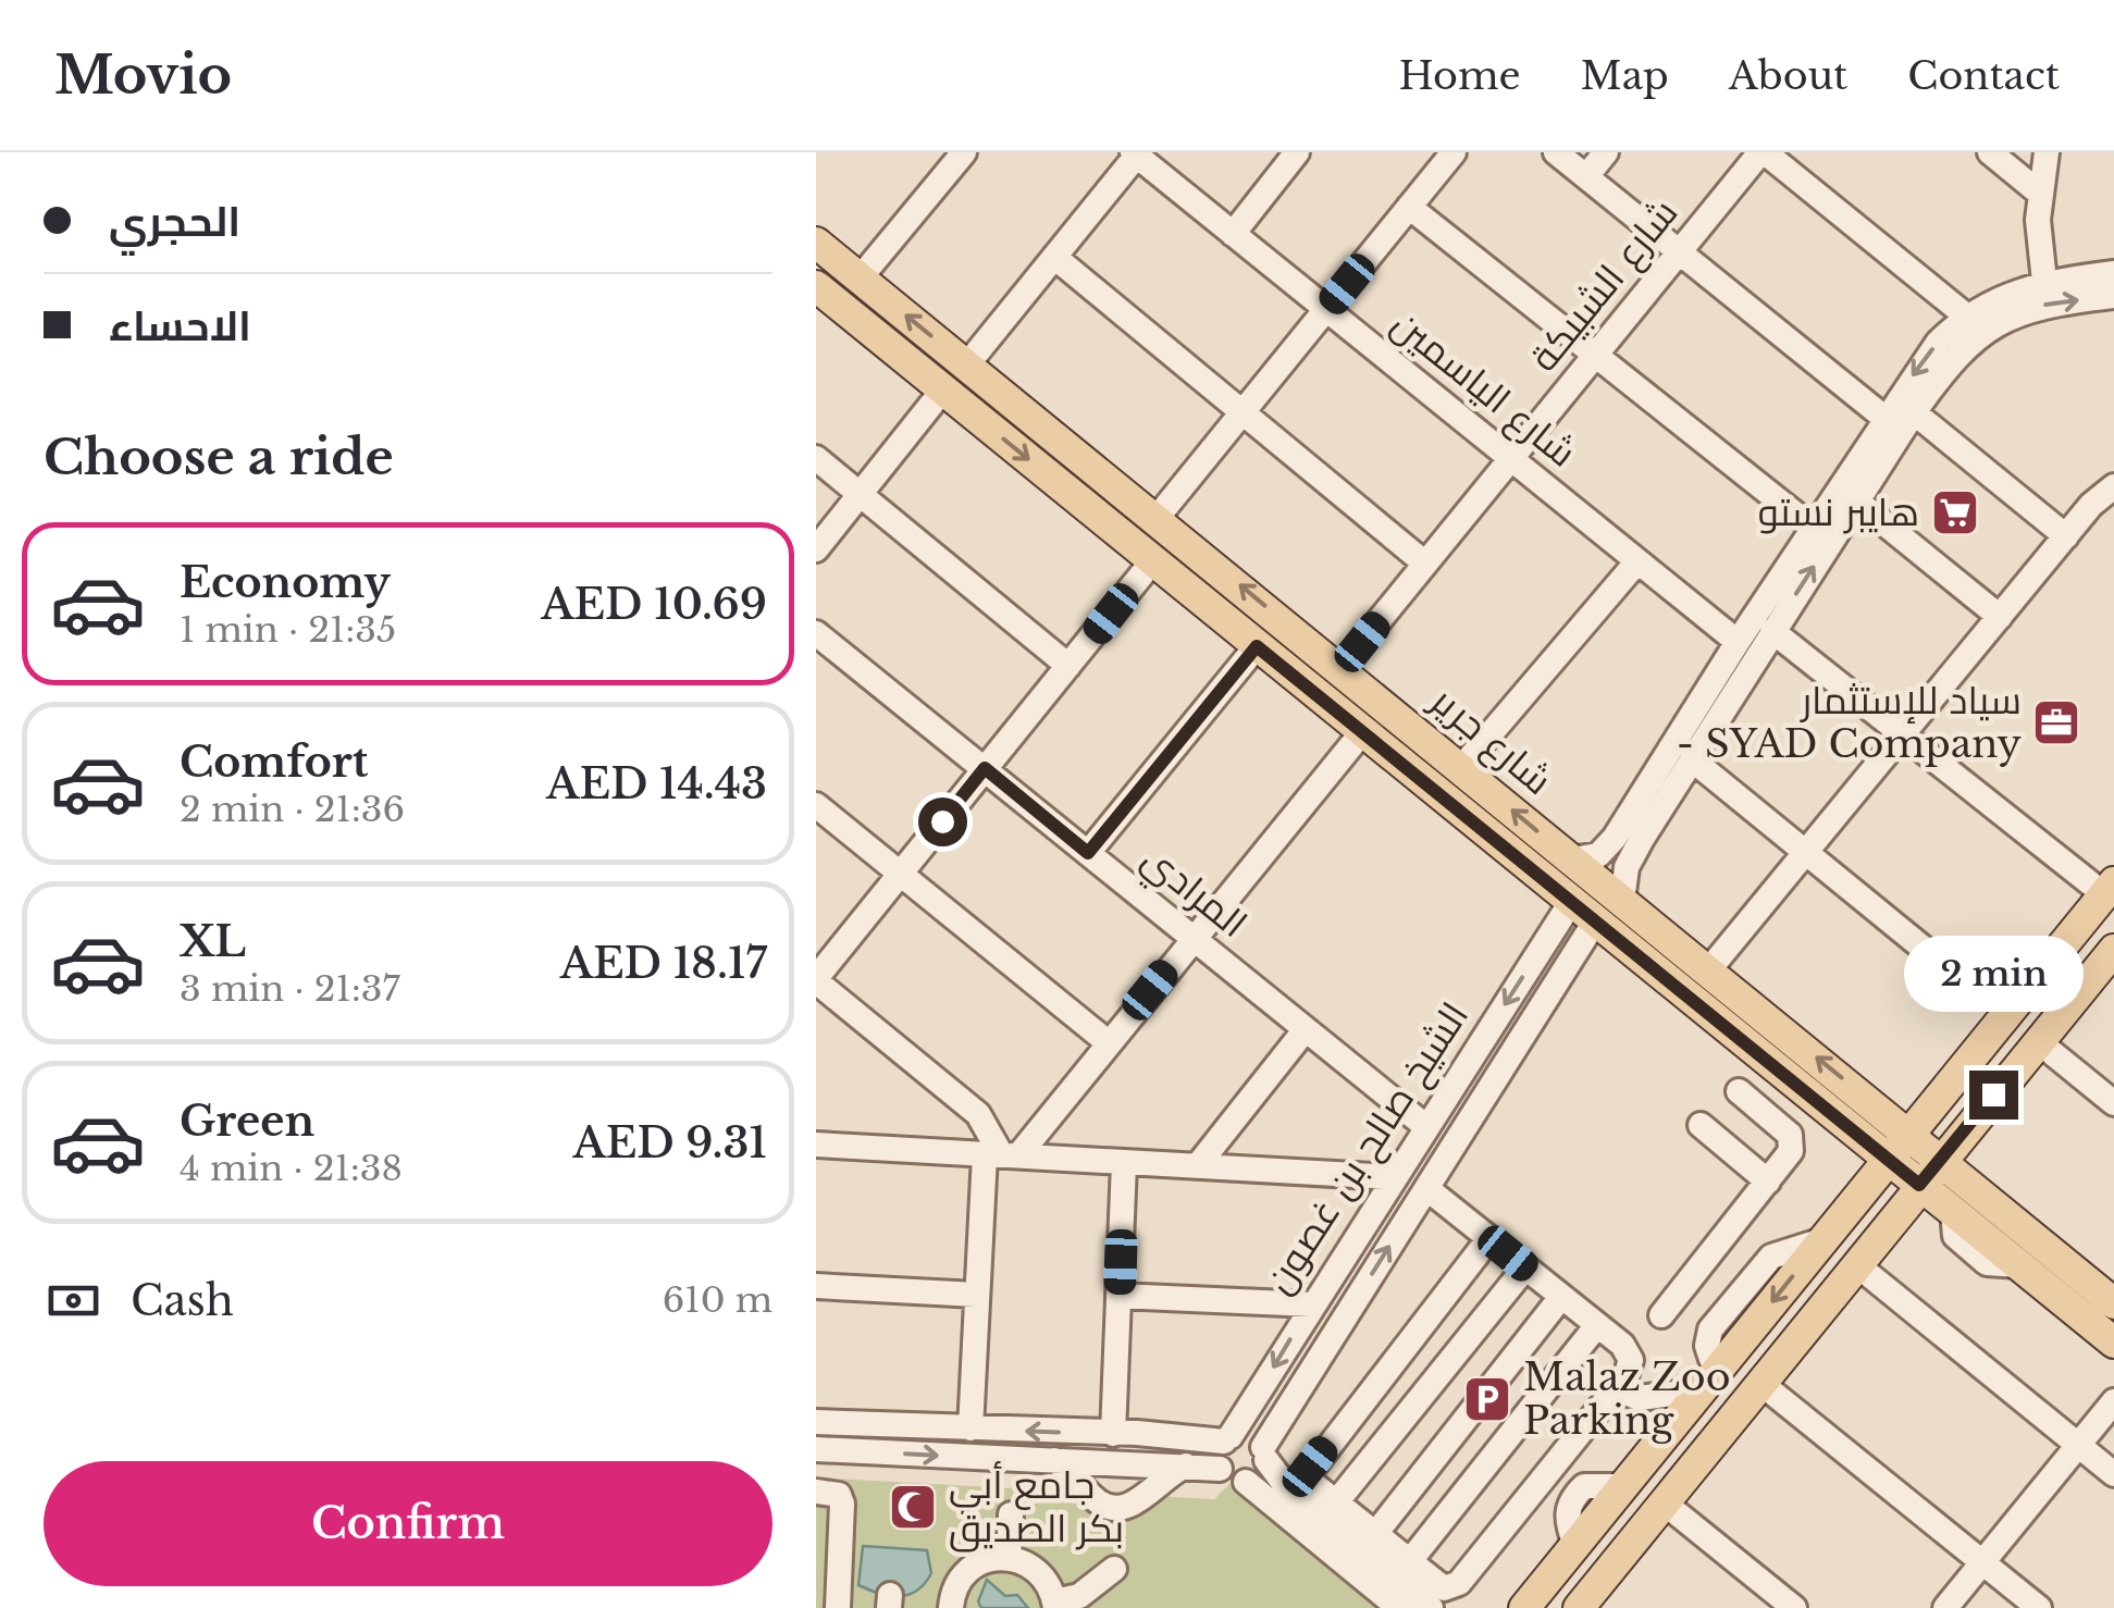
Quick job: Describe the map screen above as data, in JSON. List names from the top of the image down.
{
  "streets": {
    "main road": ["شارع جرير"],
    "street": [
      "شارع الشبيكة",
      "شارع الياسمين",
      "المرادي",
      "الشيخ صالح بن غصون"
    ]
  },
  "crossings": [
    ["شارع الشبيكة", "شارع الياسمين"],
    ["شارع الشبيكة", "شارع جرير"],
    ["شارع جرير", "الشيخ صالح بن غصون"],
    ["المرادي", "الشيخ صالح بن غصون"]
  ],
  "places": {
    "supermarket": ["هايبر نستو"],
    "office": ["سياد للإستثمار - SYAD Company"],
    "parking": ["Malaz Zoo Parking"],
    "mosque": ["جامع أبي بكر الصديق"]
  },
  "page": {
    "header": "Movio",
    "nav": [
      "Home",
      "Map",
      "About",
      "Contact"
    ],
    "banner": ["الحجري", "الاحساء"],
    "heading": "Choose a ride",
    "list": [
      {
        "name": "Economy",
        "note": "1 min · 21:35",
        "value": "AED 10.69"
      },
      {
        "name": "Comfort",
        "note": "2 min · 21:36",
        "value": "AED 14.43"
      },
      {
        "name": "XL",
        "note": "3 min · 21:37",
        "value": "AED 18.17"
      },
      {
        "name": "Green",
        "note": "4 min · 21:38",
        "value": "AED 9.31"
      }
    ],
    "bubble": "2 min",
    "pay": ["Cash", "610 m"],
    "buttons": "Confirm"
  }
}
